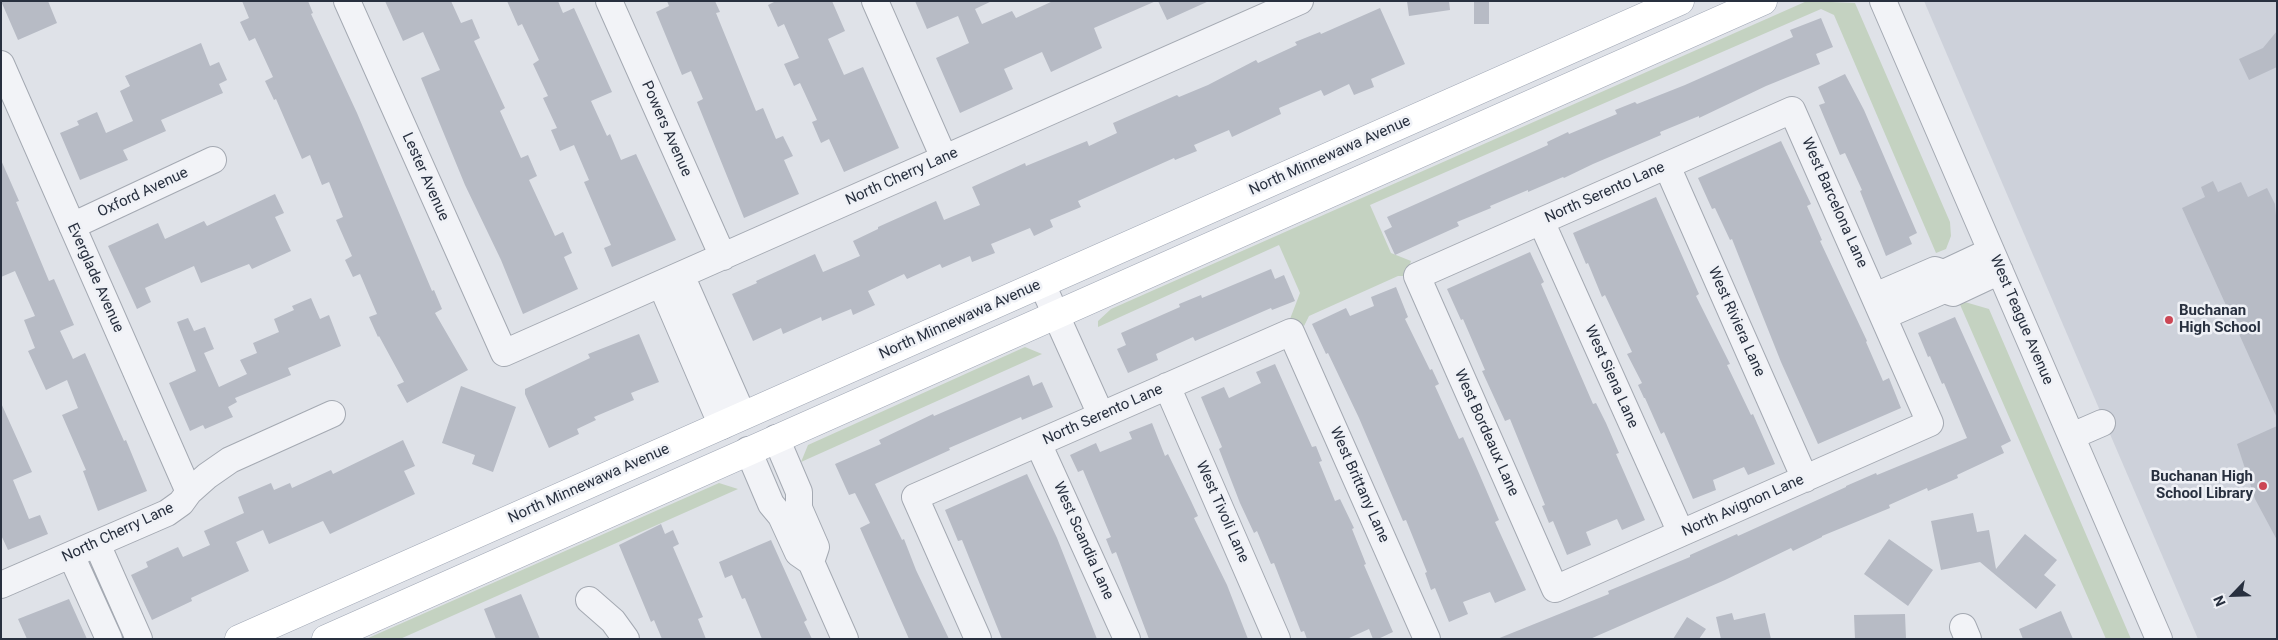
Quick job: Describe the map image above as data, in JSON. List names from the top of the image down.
{
  "streets": {
    "main road": ["North Minnewawa Avenue"],
    "street": [
      "Powers Avenue",
      "Lester Avenue",
      "North Cherry Lane",
      "Oxford Avenue",
      "North Serento Lane",
      "West Barcelona Lane",
      "Everglade Avenue",
      "West Teague Avenue",
      "West Riviera Lane",
      "West Siena Lane",
      "West Bordeaux Lane",
      "West Brittany Lane",
      "North Avignon Lane",
      "West Tivoli Lane",
      "West Scandia Lane"
    ]
  },
  "crossings": [
    ["Powers Avenue", "North Cherry Lane"],
    ["Lester Avenue", "North Cherry Lane"],
    ["North Cherry Lane", "Everglade Avenue"],
    ["Oxford Avenue", "Everglade Avenue"],
    ["North Serento Lane", "West Barcelona Lane"],
    ["North Serento Lane", "West Riviera Lane"],
    ["North Serento Lane", "West Siena Lane"],
    ["North Serento Lane", "West Bordeaux Lane"],
    ["North Serento Lane", "West Brittany Lane"],
    ["North Serento Lane", "West Tivoli Lane"],
    ["North Serento Lane", "West Scandia Lane"],
    ["West Barcelona Lane", "North Avignon Lane"],
    ["West Riviera Lane", "North Avignon Lane"],
    ["West Siena Lane", "North Avignon Lane"],
    ["West Bordeaux Lane", "North Avignon Lane"]
  ],
  "places": ["Buchanan High School", "Buchanan High School Library"],
  "north": "bottom left"
}
